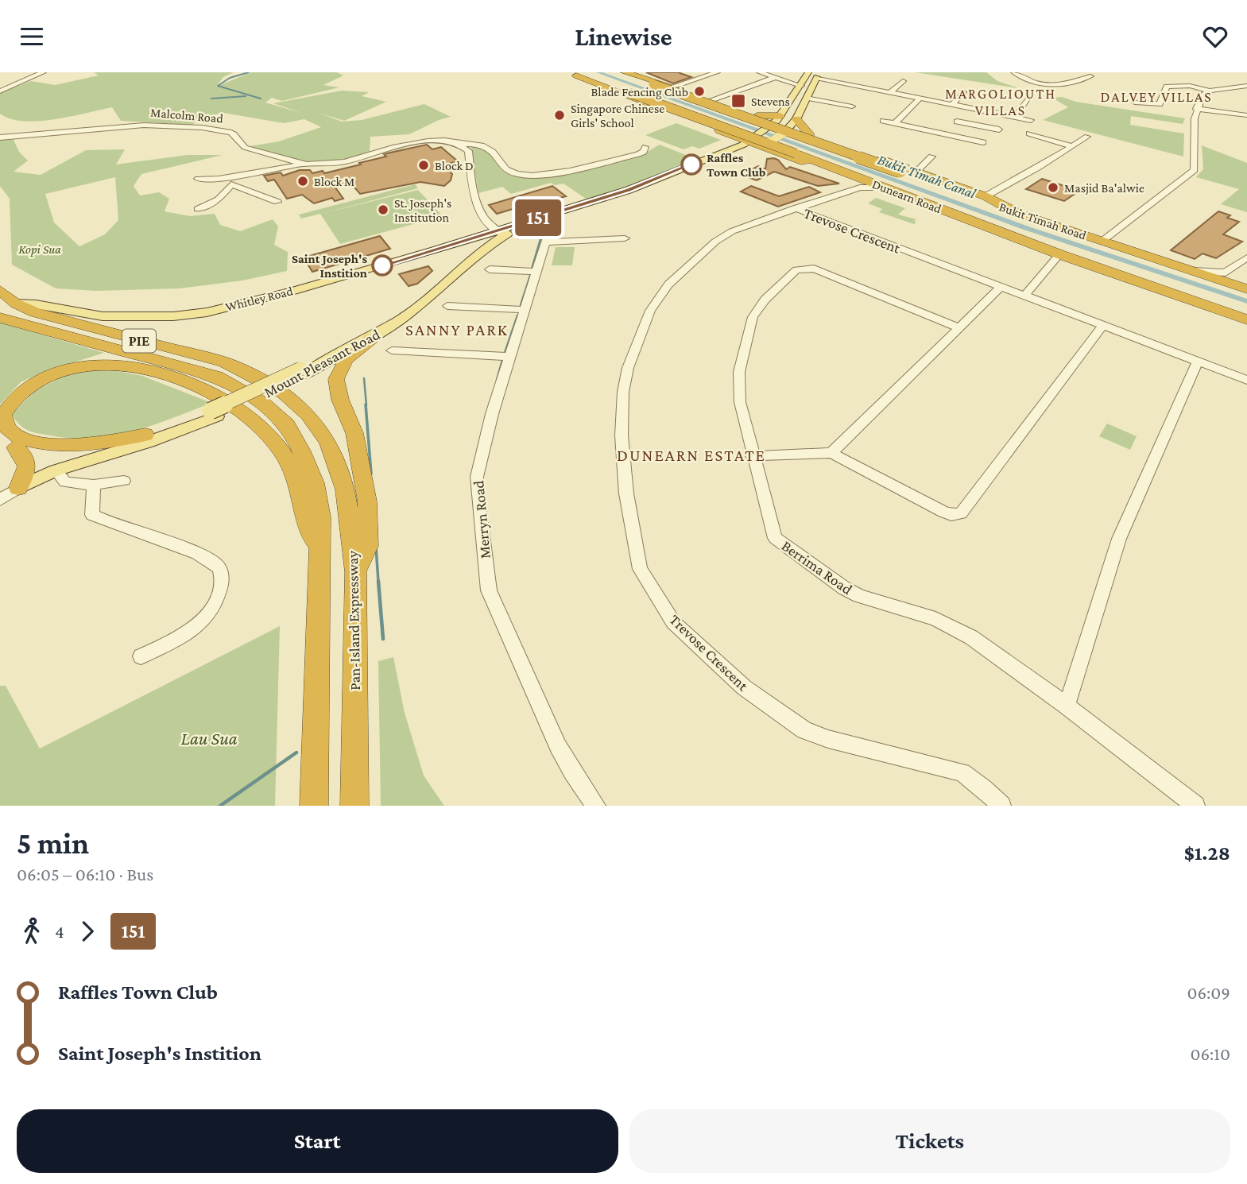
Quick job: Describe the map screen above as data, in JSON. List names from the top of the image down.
{
  "streets": {
    "highway": [
      "Dunearn Road",
      "Bukit Timah Road",
      "PIE",
      "Pan-Island Expressway"
    ],
    "main road": ["Whitley Road", "Mount Pleasant Road"],
    "street": [
      "Malcolm Road",
      "Trevose Crescent",
      "Merryn Road",
      "Berrima Road"
    ]
  },
  "crossings": [
    ["Whitley Road", "Mount Pleasant Road"],
    ["Whitley Road", "Merryn Road"],
    ["Whitley Road", "Pan-Island Expressway"]
  ],
  "districts": [
    "MARGOLIOUTH VILLAS",
    "DALVEY VILLAS",
    "SANNY PARK",
    "DUNEARN ESTATE"
  ],
  "water": ["Bukit Timah Canal"],
  "parks": ["Kopi Sua", "Lau Sua"],
  "places": {
    "other": [
      "Blade Fencing Club",
      "Singapore Chinese Girls' School",
      "Raffles Town Club",
      "Block D",
      "Block M",
      "Masjid Ba'alwie",
      "St. Joseph's Institution",
      "Saint Joseph's Instition"
    ],
    "transit": ["Stevens"]
  },
  "lines": ["bus line 151"],
  "page": {
    "header": "Linewise",
    "on_map": "151",
    "heading": ["5 min", "06:05 – 06:10 · Bus", "$1.28"],
    "legs": ["4", "151"],
    "list": [
      {
        "name": "Raffles Town Club",
        "value": "06:09"
      },
      {
        "name": "Saint Joseph's Instition",
        "value": "06:10"
      }
    ],
    "buttons": ["Start", "Tickets"]
  }
}
